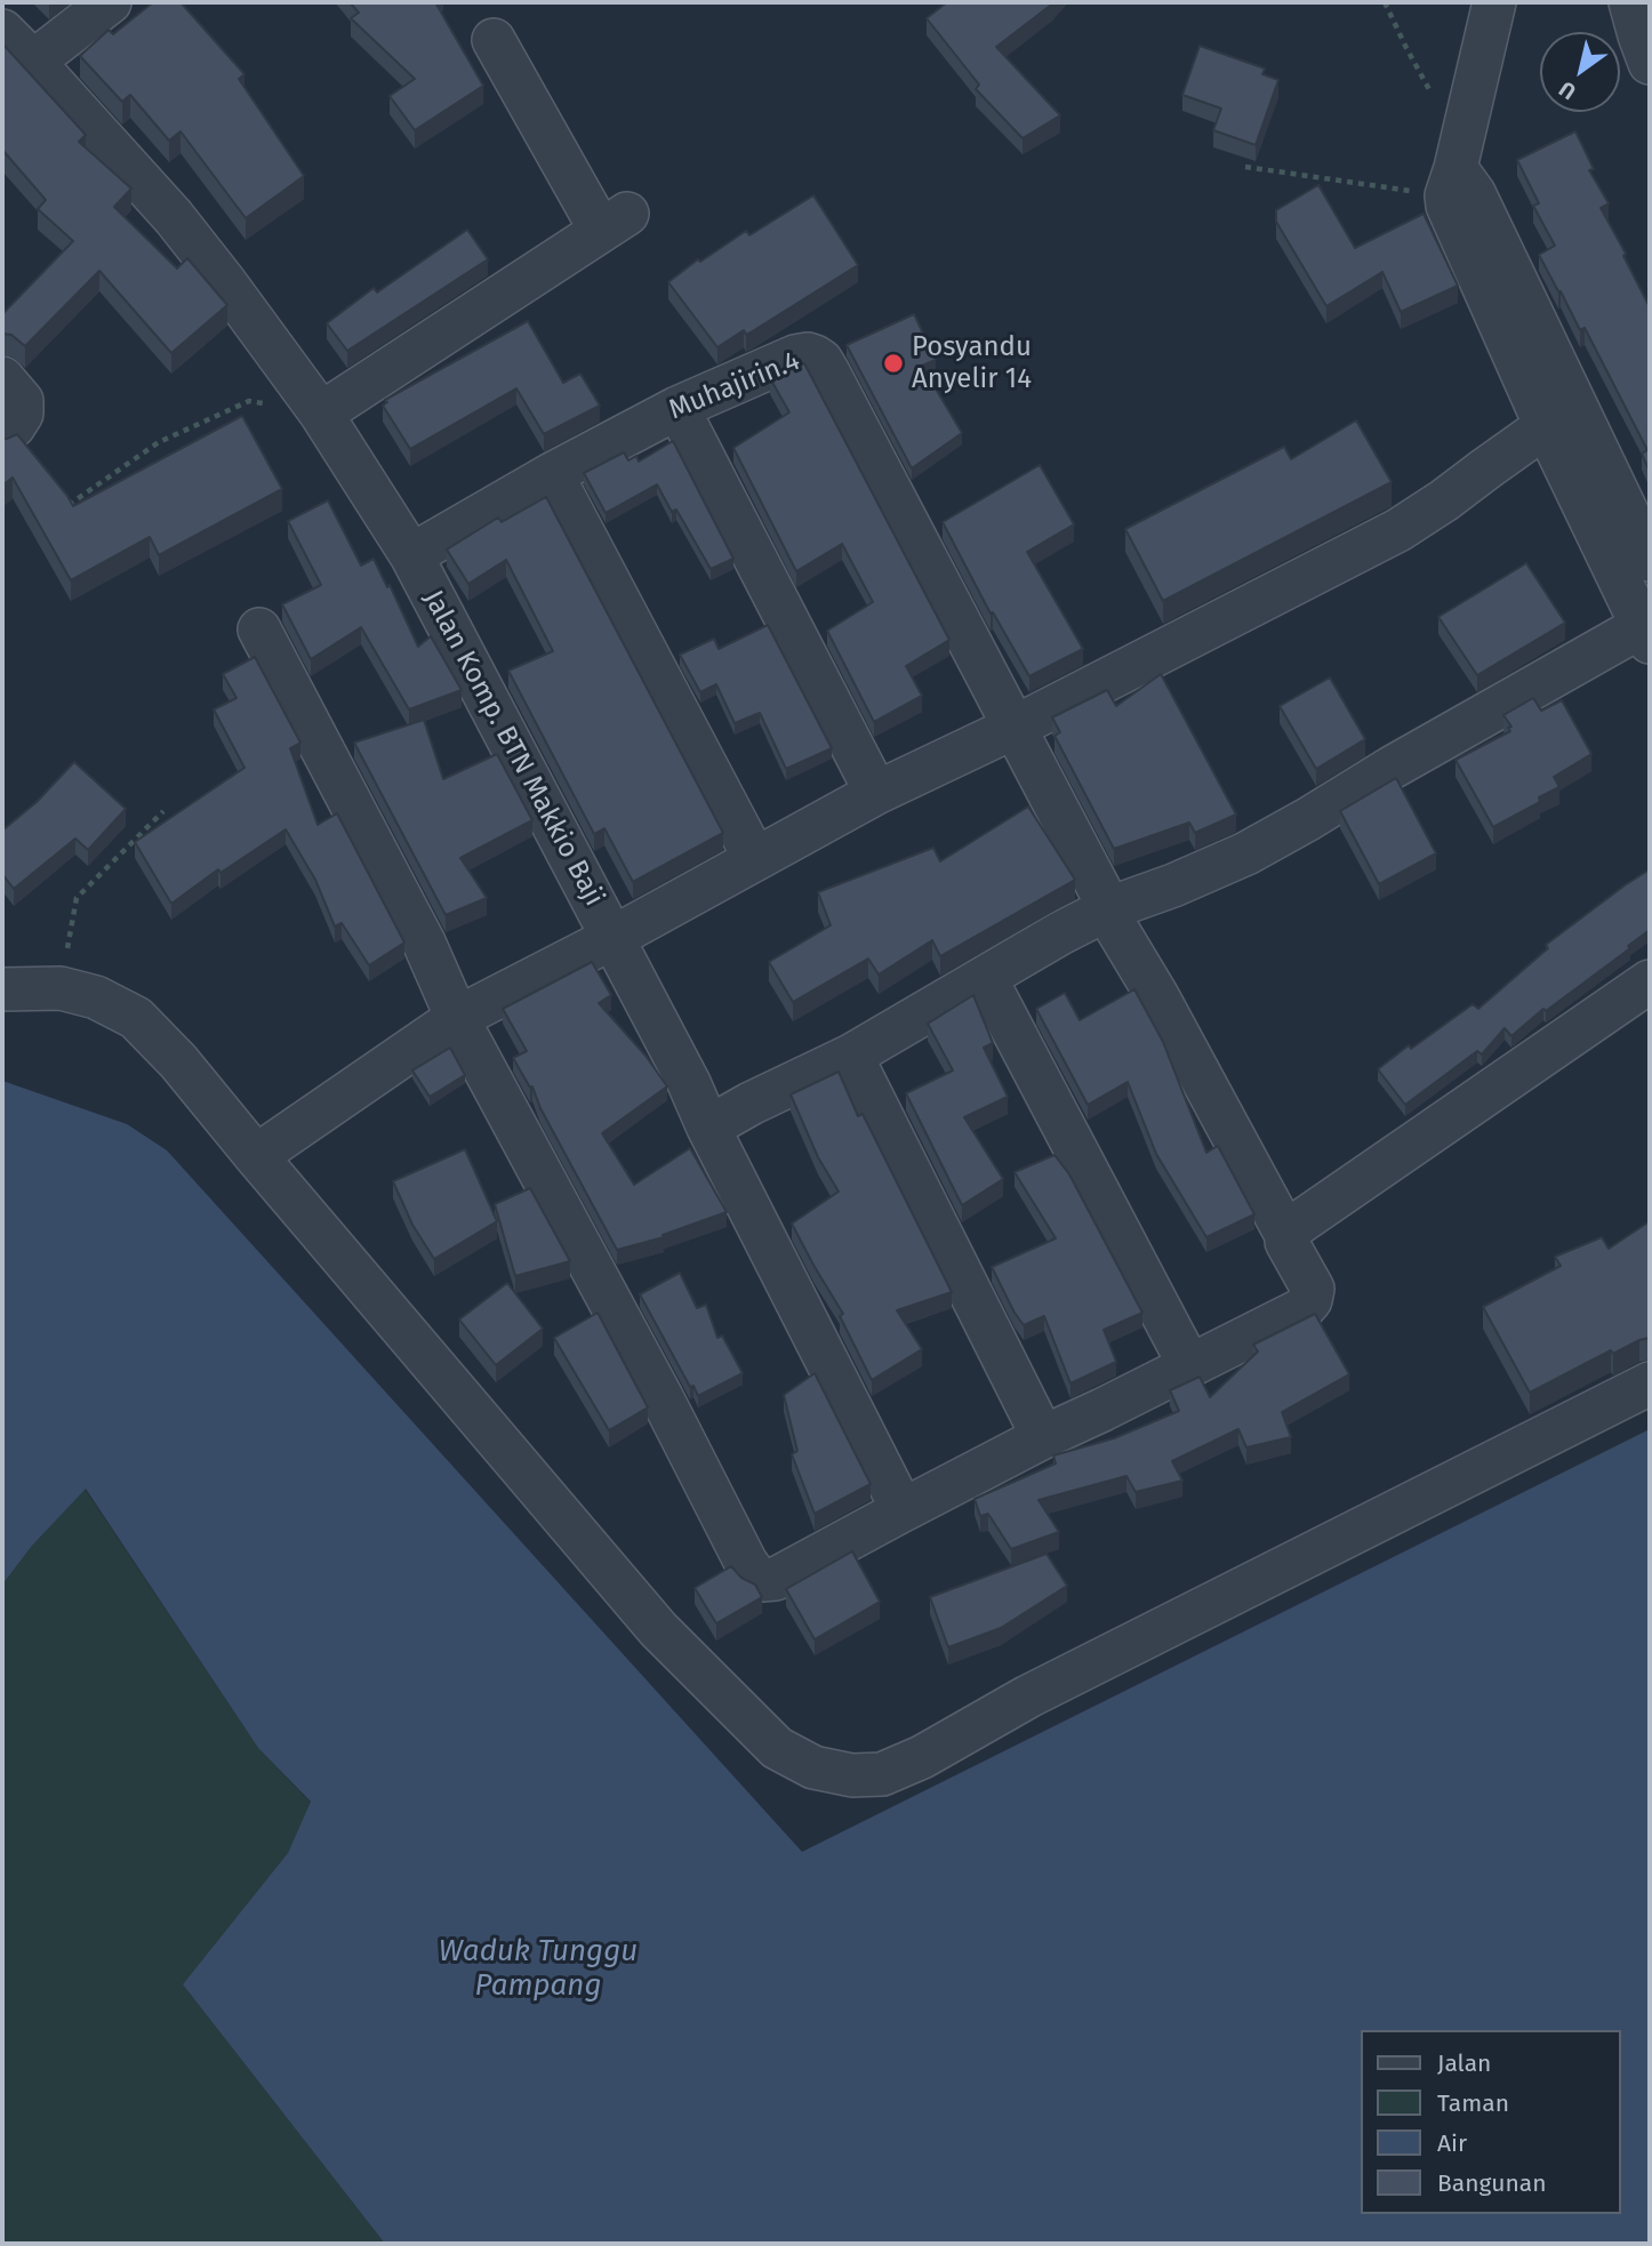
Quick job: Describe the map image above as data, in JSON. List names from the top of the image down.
{
  "streets": {
    "street": ["Muhajirin.4", "Jalan Komp. BTN Makkio Baji"]
  },
  "crossings": [
    ["Muhajirin.4", "Jalan Komp. BTN Makkio Baji"]
  ],
  "water": ["Waduk Tunggu Pampang"],
  "places": ["Posyandu Anyelir 14"],
  "legend": [
    "Jalan",
    "Taman",
    "Air",
    "Bangunan"
  ],
  "north": "bottom left"
}
